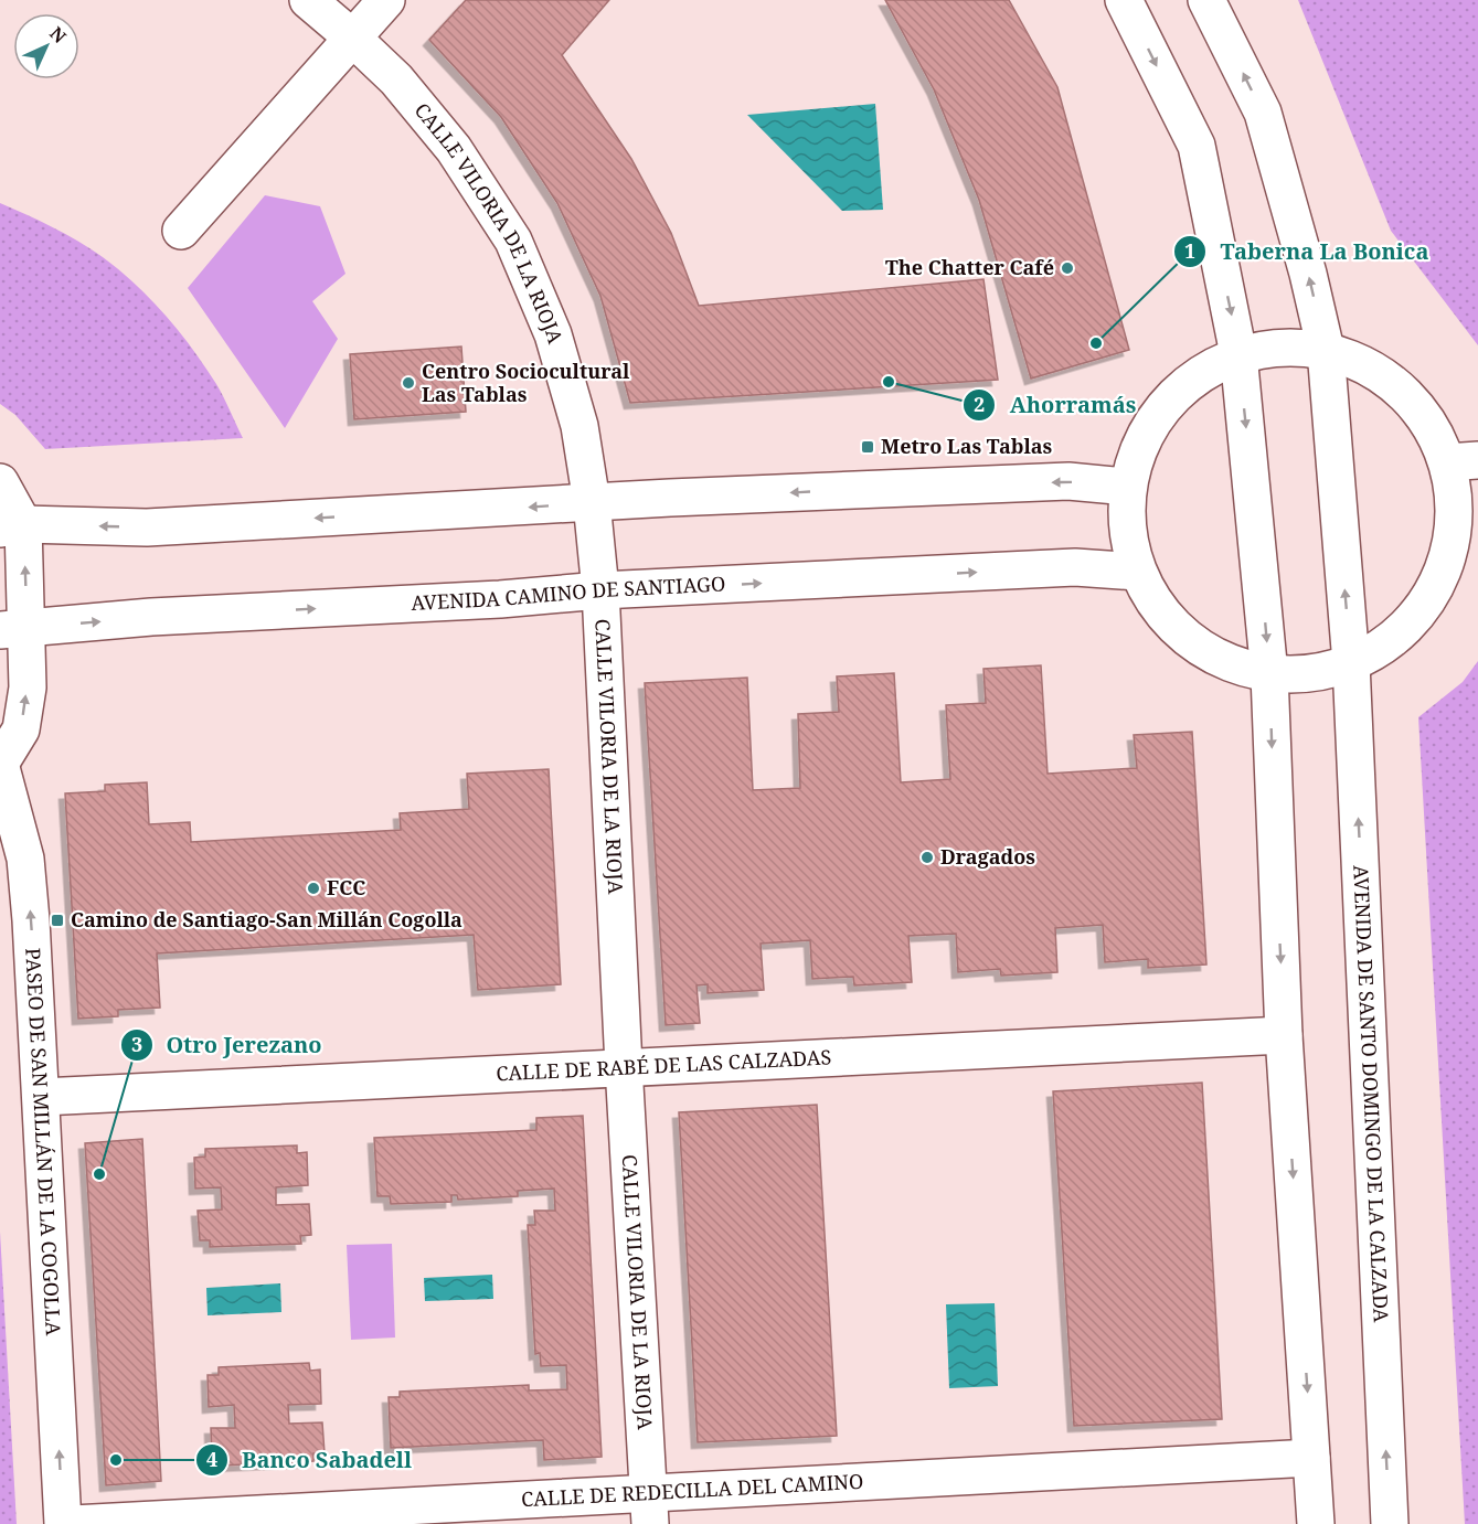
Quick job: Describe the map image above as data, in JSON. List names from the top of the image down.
{
  "streets": {
    "street": [
      "CALLE VILORIA DE LA RIOJA",
      "AVENIDA CAMINO DE SANTIAGO",
      "CALLE DE RABÉ DE LAS CALZADAS",
      "AVENIDA DE SANTO DOMINGO DE LA CALZADA",
      "PASEO DE SAN MILLÁN DE LA COGOLLA",
      "CALLE DE REDECILLA DEL CAMINO"
    ]
  },
  "crossings": [
    ["CALLE VILORIA DE LA RIOJA", "AVENIDA CAMINO DE SANTIAGO"],
    ["CALLE VILORIA DE LA RIOJA", "CALLE DE RABÉ DE LAS CALZADAS"],
    ["CALLE VILORIA DE LA RIOJA", "CALLE DE REDECILLA DEL CAMINO"],
    ["AVENIDA CAMINO DE SANTIAGO", "PASEO DE SAN MILLÁN DE LA COGOLLA"],
    ["CALLE DE RABÉ DE LAS CALZADAS", "PASEO DE SAN MILLÁN DE LA COGOLLA"]
  ],
  "one_way": ["PASEO DE SAN MILLÁN DE LA COGOLLA"],
  "places": {
    "other": [
      "The Chatter Café",
      "Taberna La Bonica",
      "Ahorramás",
      "Centro Sociocultural Las Tablas",
      "Dragados",
      "FCC",
      "Otro Jerezano",
      "Banco Sabadell"
    ],
    "transit": ["Metro Las Tablas", "Camino de Santiago-San Millán Cogolla"]
  },
  "north": "top right"
}
